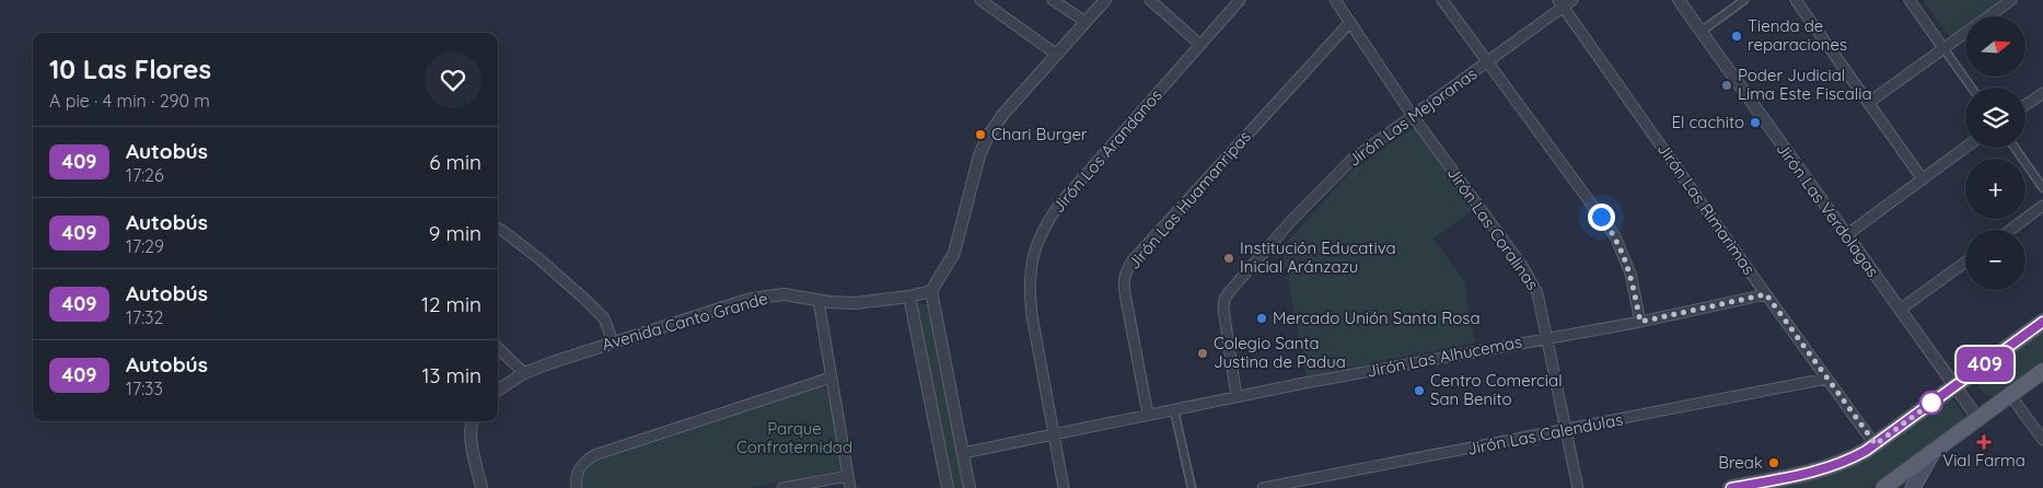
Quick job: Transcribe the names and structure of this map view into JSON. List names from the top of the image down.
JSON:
{
  "streets": {
    "street": [
      "Jirón Las Mejoranas",
      "Jirón Los Arandanos",
      "Jirón Las Huamanripas",
      "Jirón Las Rimarimas",
      "Jirón Las Verdolagas",
      "Jirón Las Coralinas",
      "Avenida Canto Grande",
      "Jirón Las Alhucemas",
      "Jirón Las Calendulas"
    ]
  },
  "crossings": [
    ["Jirón Las Mejoranas", "Jirón Las Rimarimas"],
    ["Jirón Las Mejoranas", "Jirón Las Coralinas"],
    ["Jirón Las Mejoranas", "Jirón Las Alhucemas"],
    ["Jirón Los Arandanos", "Jirón Las Alhucemas"],
    ["Jirón Las Huamanripas", "Jirón Las Coralinas"],
    ["Jirón Las Huamanripas", "Jirón Las Alhucemas"],
    ["Jirón Las Rimarimas", "Jirón Las Alhucemas"],
    ["Jirón Las Rimarimas", "Jirón Las Calendulas"],
    ["Jirón Las Coralinas", "Jirón Las Alhucemas"],
    ["Jirón Las Coralinas", "Jirón Las Calendulas"]
  ],
  "parks": ["Parque Confraternidad"],
  "places": {
    "other": [
      "Tienda de reparaciones",
      "Poder Judicial Lima Este Fiscalia",
      "El cachito",
      "Chari Burger",
      "Institución Educativa Inicial Aránzazu",
      "Mercado Unión Santa Rosa",
      "Colegio Santa Justina de Padua",
      "Centro Comercial San Benito",
      "Break"
    ],
    "health": ["Vial Farma"]
  },
  "lines": ["bus line 409"],
  "north": "right",
  "page": {
    "on_map": "409",
    "map_buttons": ["+", "−"],
    "heading": ["10 Las Flores", "A pie · 4 min · 290 m"],
    "list": [
      {
        "mark": "409",
        "name": "Autobús",
        "note": "17:26",
        "value": "6 min"
      },
      {
        "mark": "409",
        "name": "Autobús",
        "note": "17:29",
        "value": "9 min"
      },
      {
        "mark": "409",
        "name": "Autobús",
        "note": "17:32",
        "value": "12 min"
      },
      {
        "mark": "409",
        "name": "Autobús",
        "note": "17:33",
        "value": "13 min"
      }
    ]
  }
}
